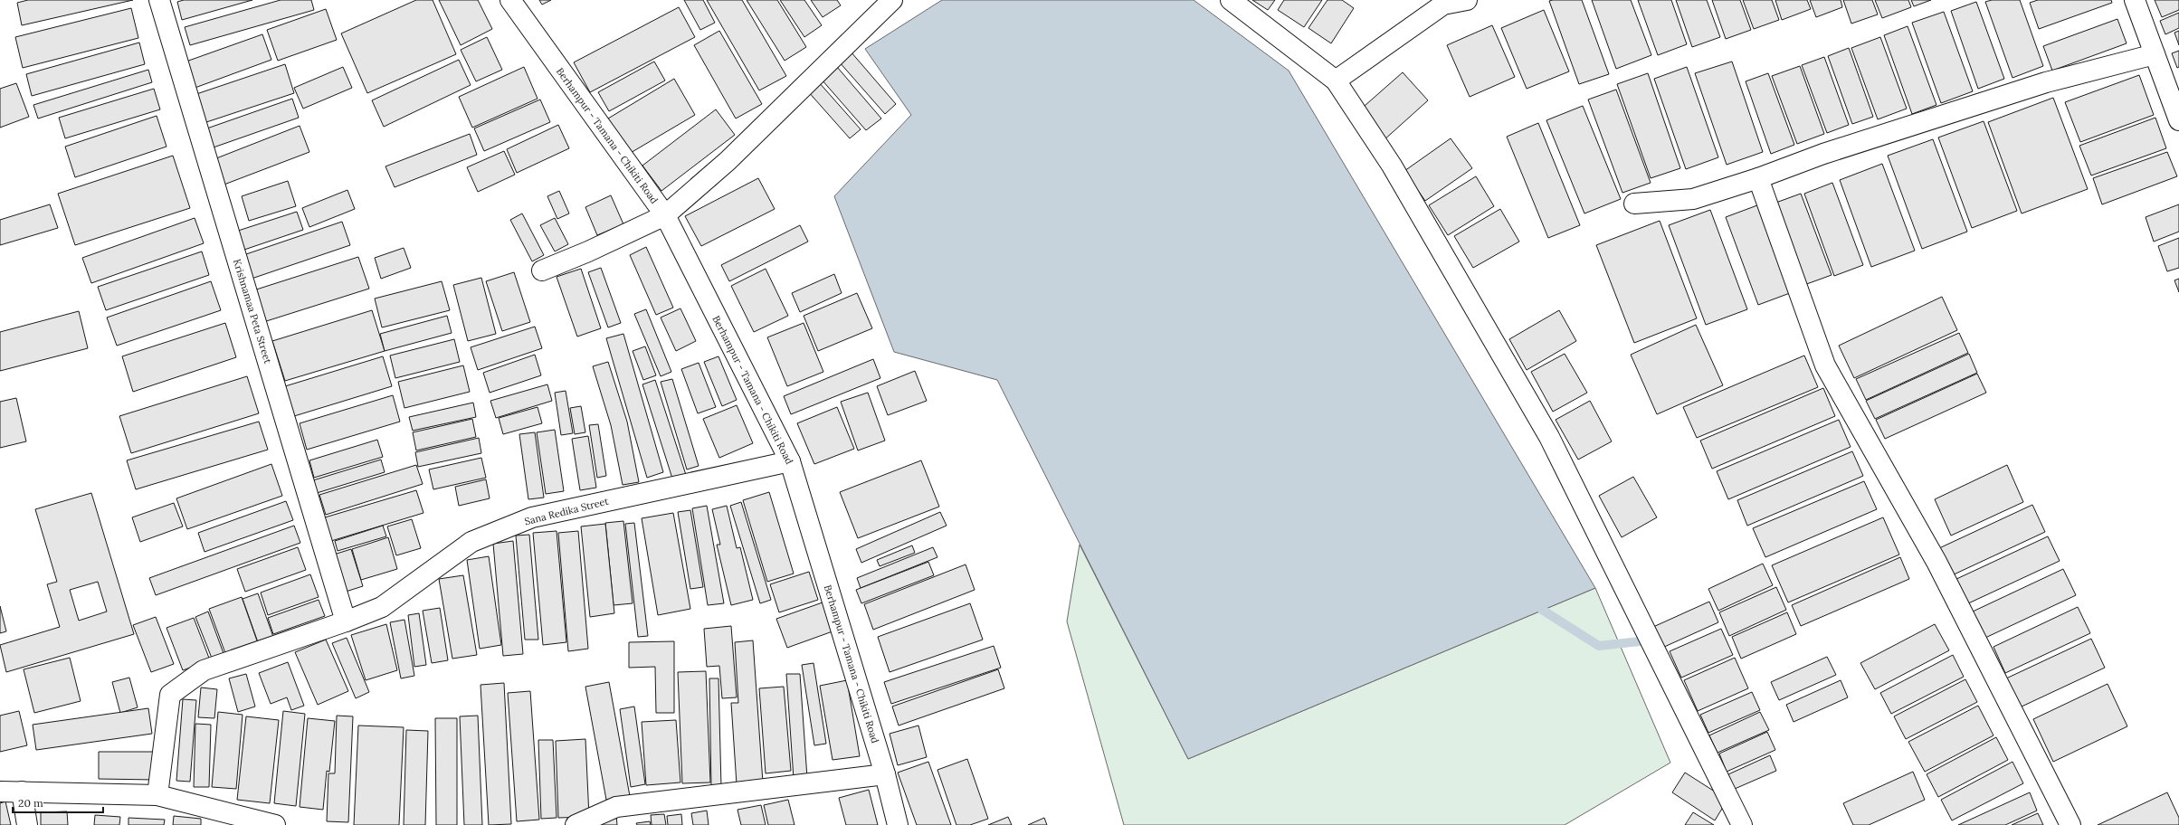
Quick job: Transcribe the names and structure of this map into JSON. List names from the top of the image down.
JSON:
{
  "streets": {
    "street": ["Berhampur - Tamana - Chikiti Road", "Krishnamaa Peta Street", "Sana Redika Street"]
  },
  "crossings": [
    ["Berhampur - Tamana - Chikiti Road", "Sana Redika Street"],
    ["Krishnamaa Peta Street", "Sana Redika Street"]
  ],
  "scale_bar": "20 m"
}
